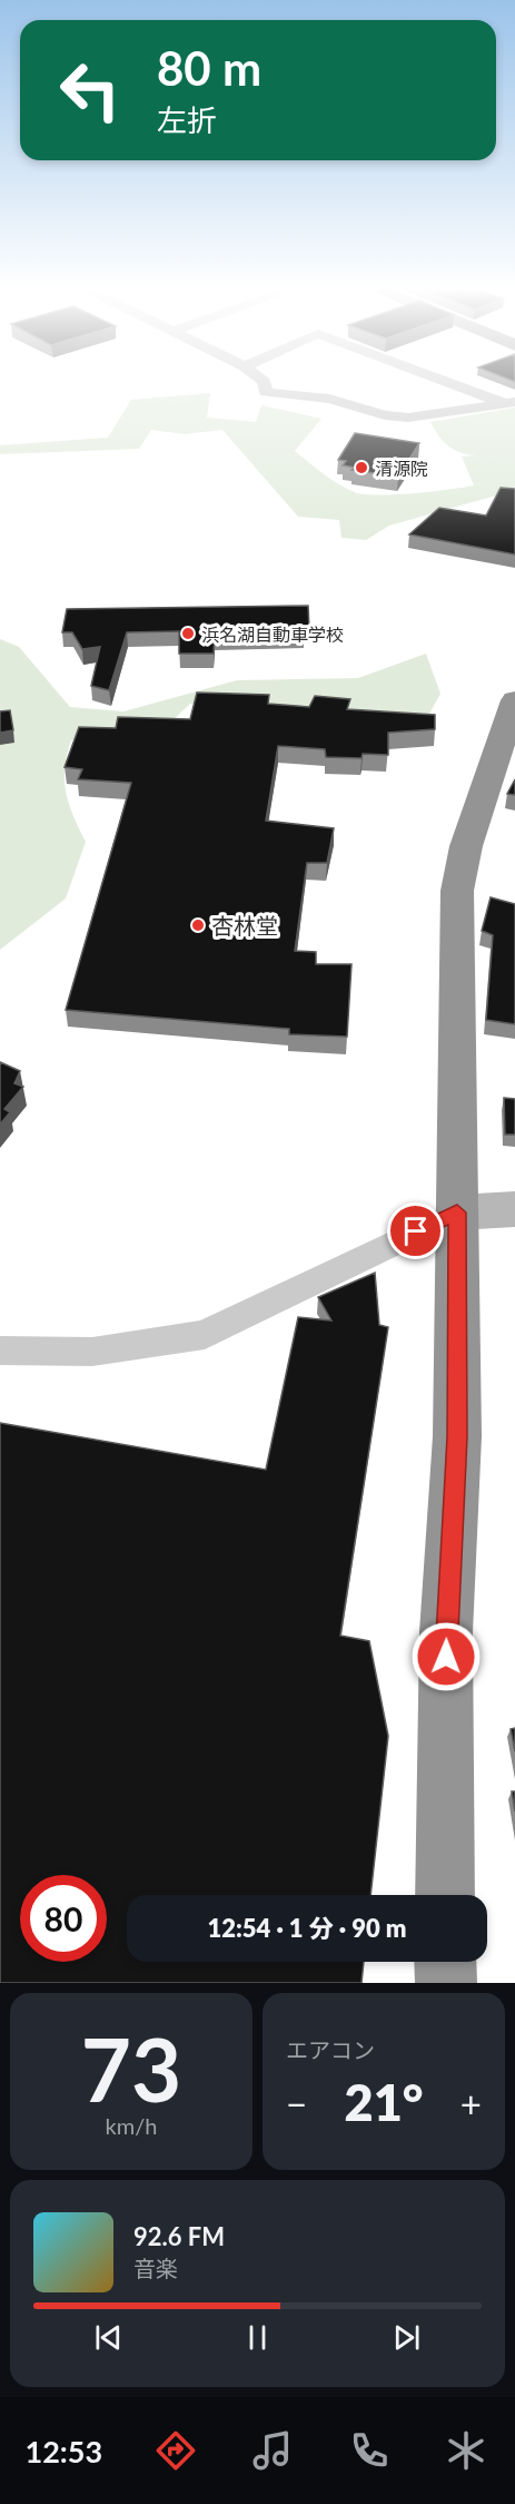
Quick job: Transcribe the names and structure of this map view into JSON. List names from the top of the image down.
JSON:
{
  "places": ["清源院", "浜名湖自動車学校", "杏林堂"],
  "page": {
    "turn": ["80 m", "左折"],
    "limit": "80",
    "trip": "12:54 · 1 分 · 90 m",
    "tile": [
      ["73", "km/h"],
      "エアコン"
    ],
    "heat": ["−", "21°", "+"],
    "song": ["92.6 FM", "音楽"],
    "tabs": "12:53"
  }
}
